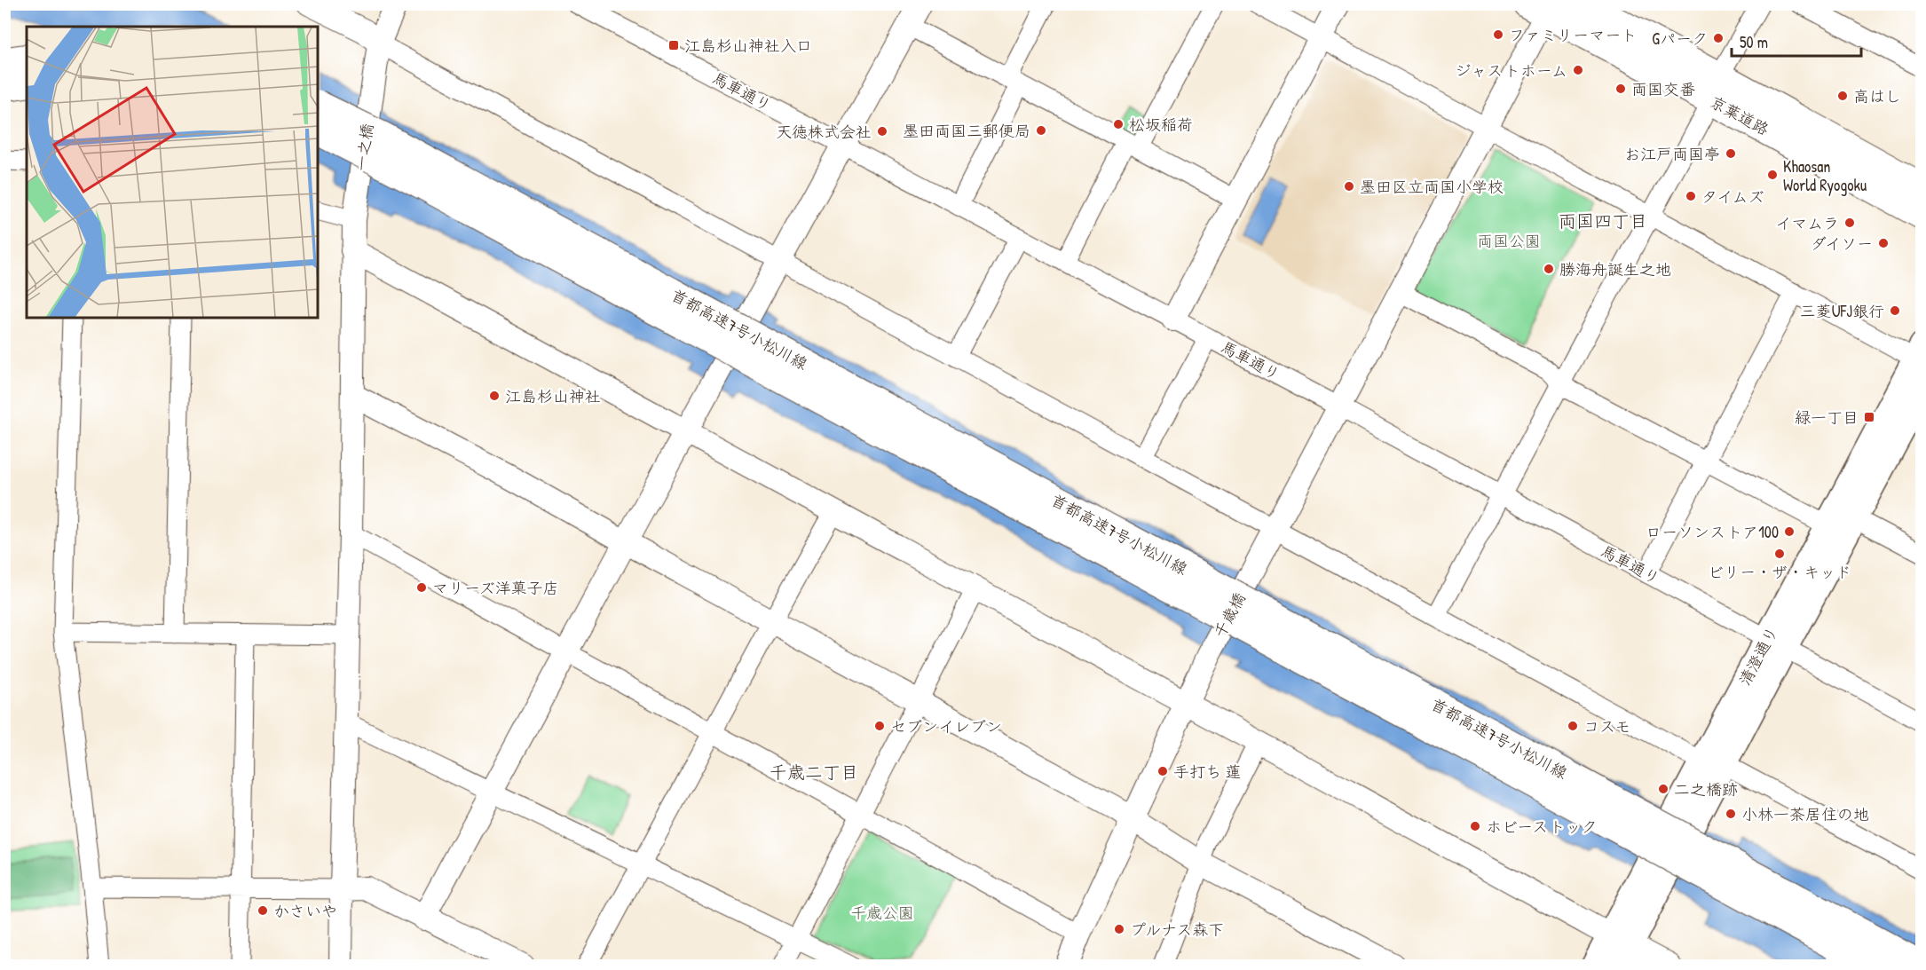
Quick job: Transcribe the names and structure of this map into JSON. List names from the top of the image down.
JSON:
{
  "streets": {
    "highway": ["京葉道路", "首都高速7号小松川線"],
    "main road": ["清澄通り"],
    "street": ["馬車通り", "一之橋", "千歳橋"]
  },
  "crossings": [
    ["馬車通り", "千歳橋"],
    ["馬車通り", "清澄通り"],
    ["京葉道路", "千歳橋"]
  ],
  "districts": ["両国四丁目", "千歳二丁目"],
  "parks": ["両国公園", "千歳公園"],
  "places": {
    "other": [
      "ファミリーマート",
      "Gパーク",
      "ジャストホーム",
      "両国交番",
      "高はし",
      "松坂稲荷",
      "墨田両国三郵便局",
      "天徳株式会社",
      "お江戸両国亭",
      "Khaosan World Ryogoku",
      "墨田区立両国小学校",
      "タイムズ",
      "イマムラ",
      "ダイソー",
      "勝海舟誕生之地",
      "三菱UFJ銀行",
      "江島杉山神社",
      "ローソンストア100",
      "ビリー・ザ・キッド",
      "マリーズ洋菓子店",
      "セブンイレブン",
      "コスモ",
      "手打ち 蓮",
      "二之橋跡",
      "小林一茶居住の地",
      "ホビーストック",
      "かさいや",
      "プルナス森下"
    ],
    "transit": ["江島杉山神社入口", "緑一丁目"]
  },
  "scale_bar": "50 m"
}
